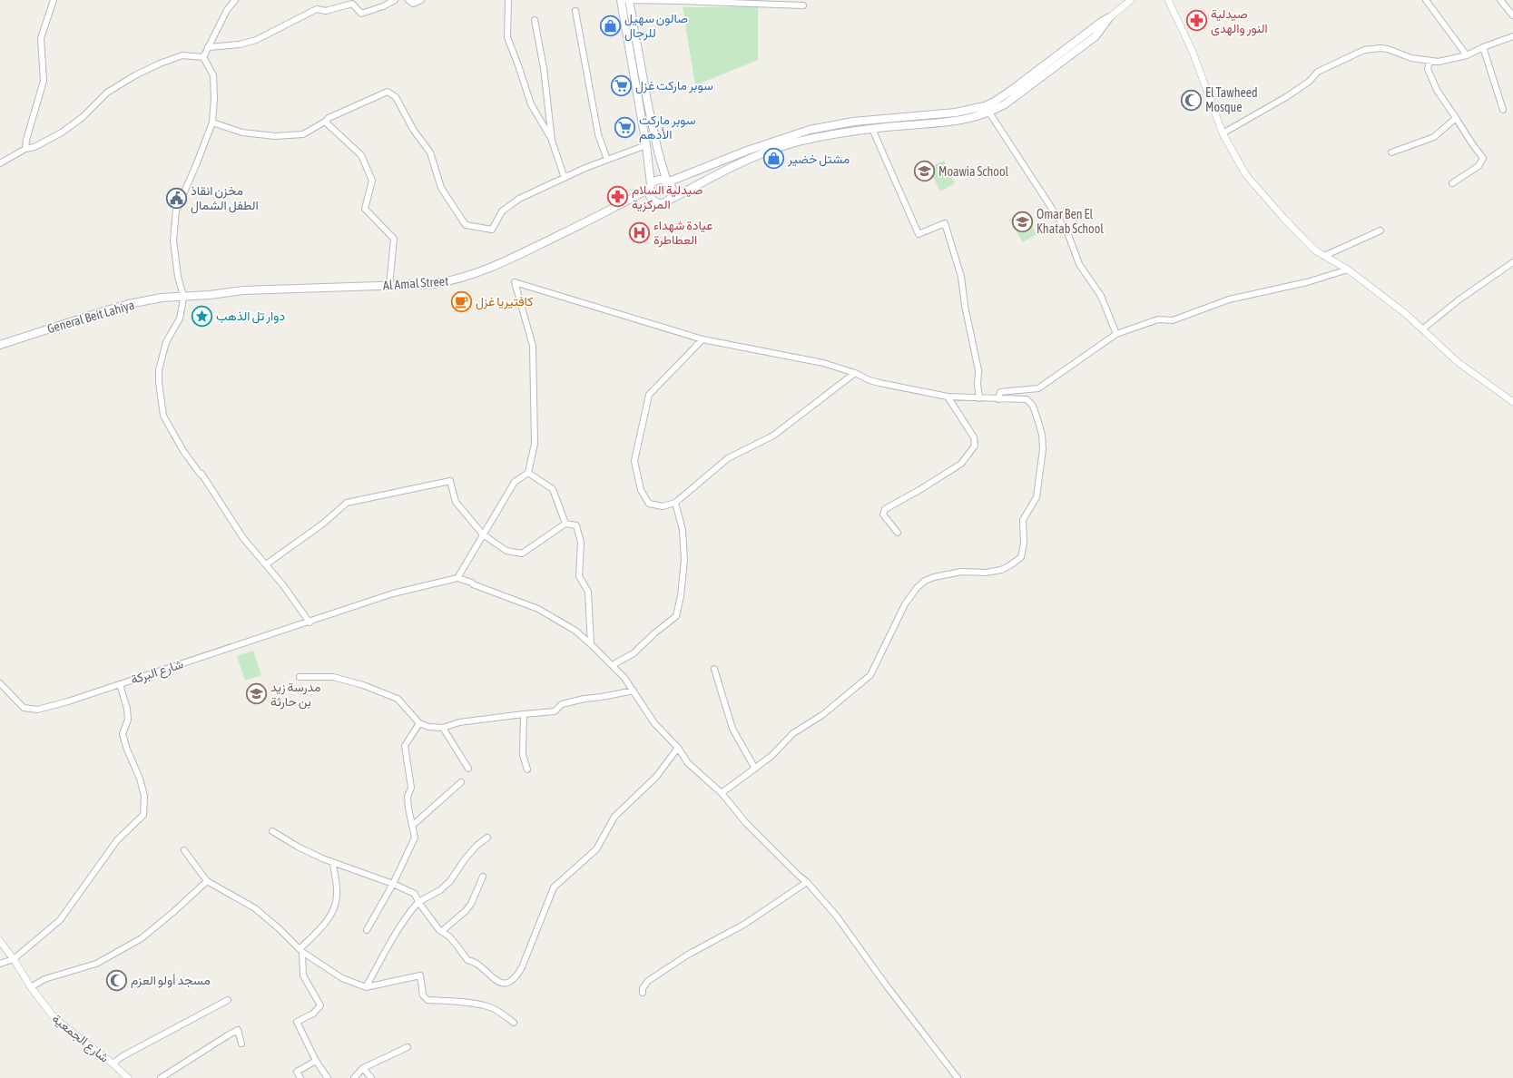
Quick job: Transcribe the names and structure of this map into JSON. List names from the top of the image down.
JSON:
{
  "streets": {
    "main road": ["Al Amal Street", "General Beit Lahiya"],
    "street": ["شارع البركة", "شارع الجمعية"]
  },
  "crossings": [
    ["Al Amal Street", "General Beit Lahiya"]
  ],
  "places": {
    "pharmacy": ["صيدلية النور والهدى", "صيدلية السلام المركزية"],
    "shop": ["صالون سهيل للرجال", "مشتل خضير"],
    "supermarket": ["سوبر ماركت غزل", "سوبر ماركت الأدهم"],
    "mosque": ["El Tawheed Mosque", "مسجد أولو العزم"],
    "school or university": ["Moawia School", "Omar Ben El Khatab School", "مدرسة زيد بن حارثة"],
    "public building": ["مخزن انقاذ الطفل الشمال"],
    "hospital": ["عيادة شهداء العطاطرة"],
    "cafe": ["كافتيريا غزل"],
    "place": ["دوار تل الذهب"]
  }
}
